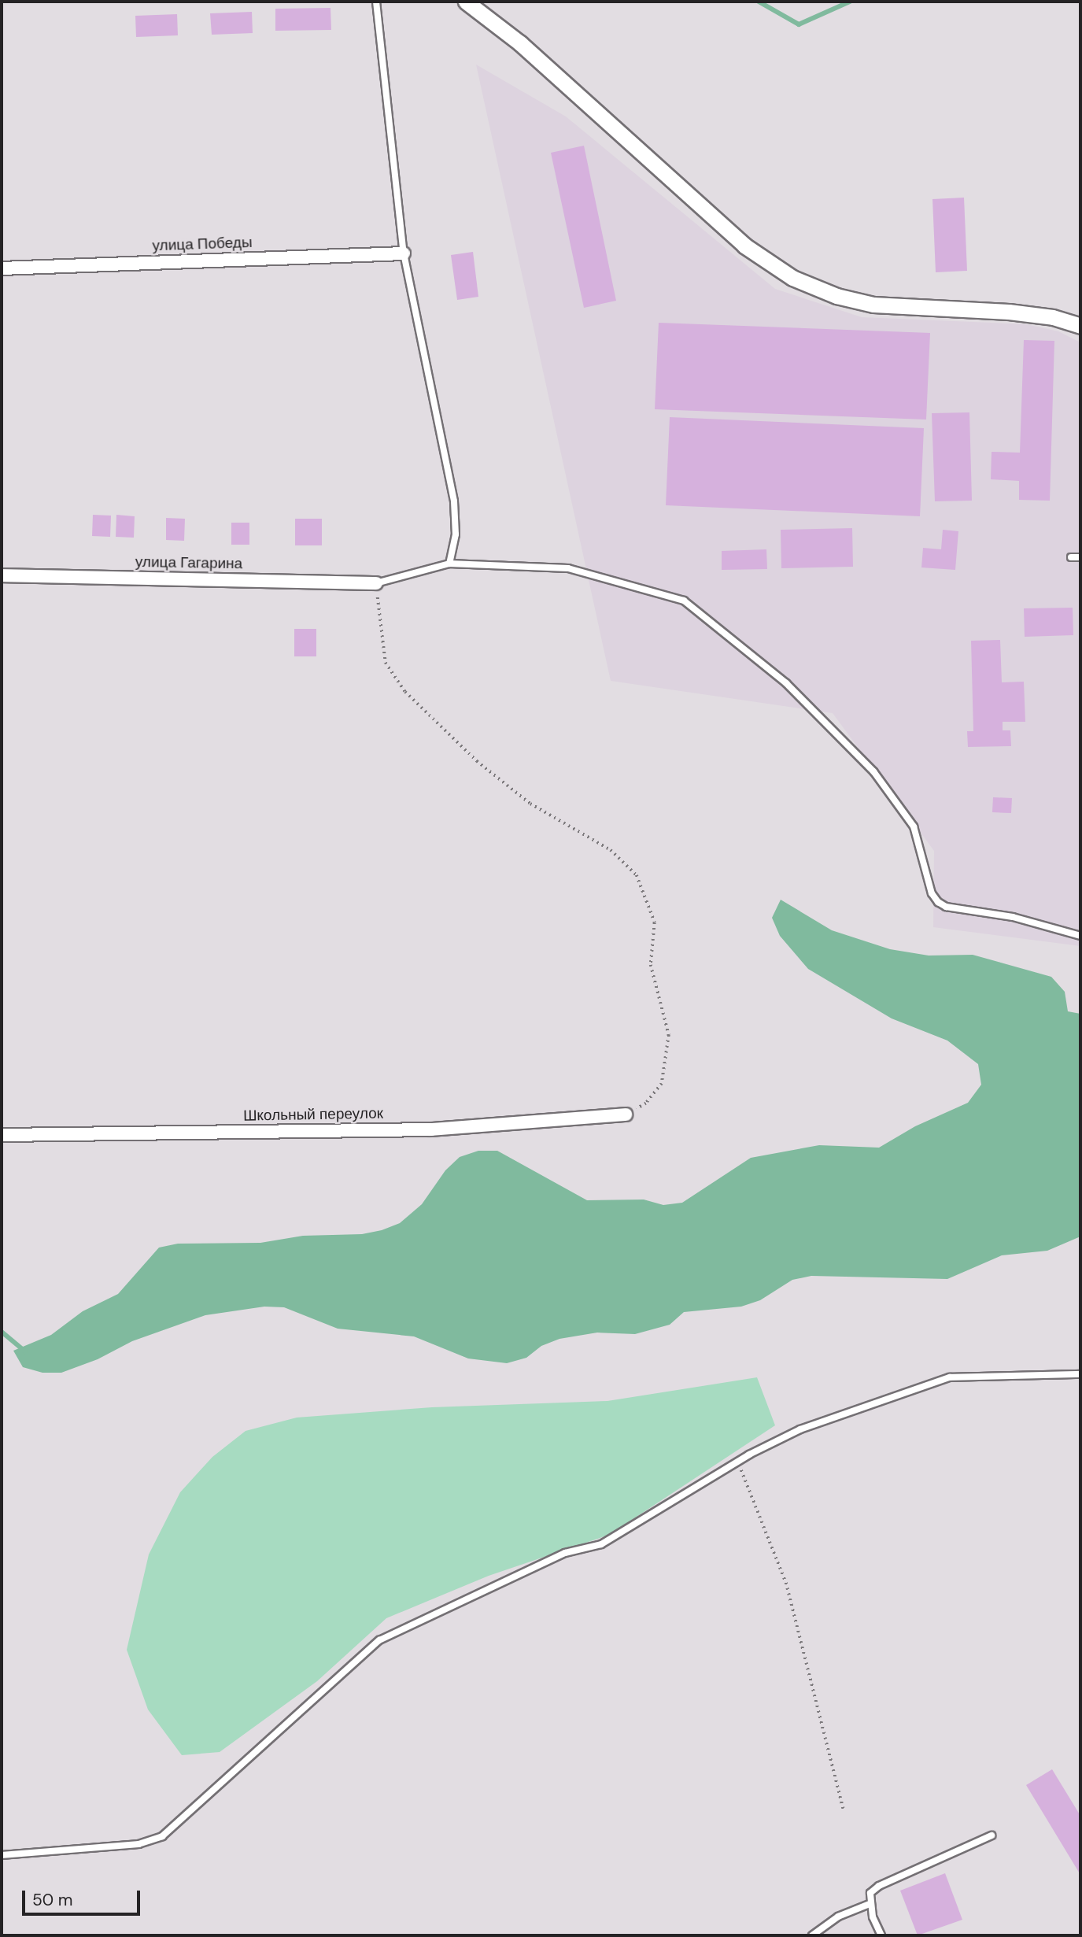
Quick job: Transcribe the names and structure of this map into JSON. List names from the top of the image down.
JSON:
{
  "streets": {
    "street": ["улица Победы", "улица Гагарина", "Школьный переулок"]
  },
  "scale_bar": "50 m"
}
